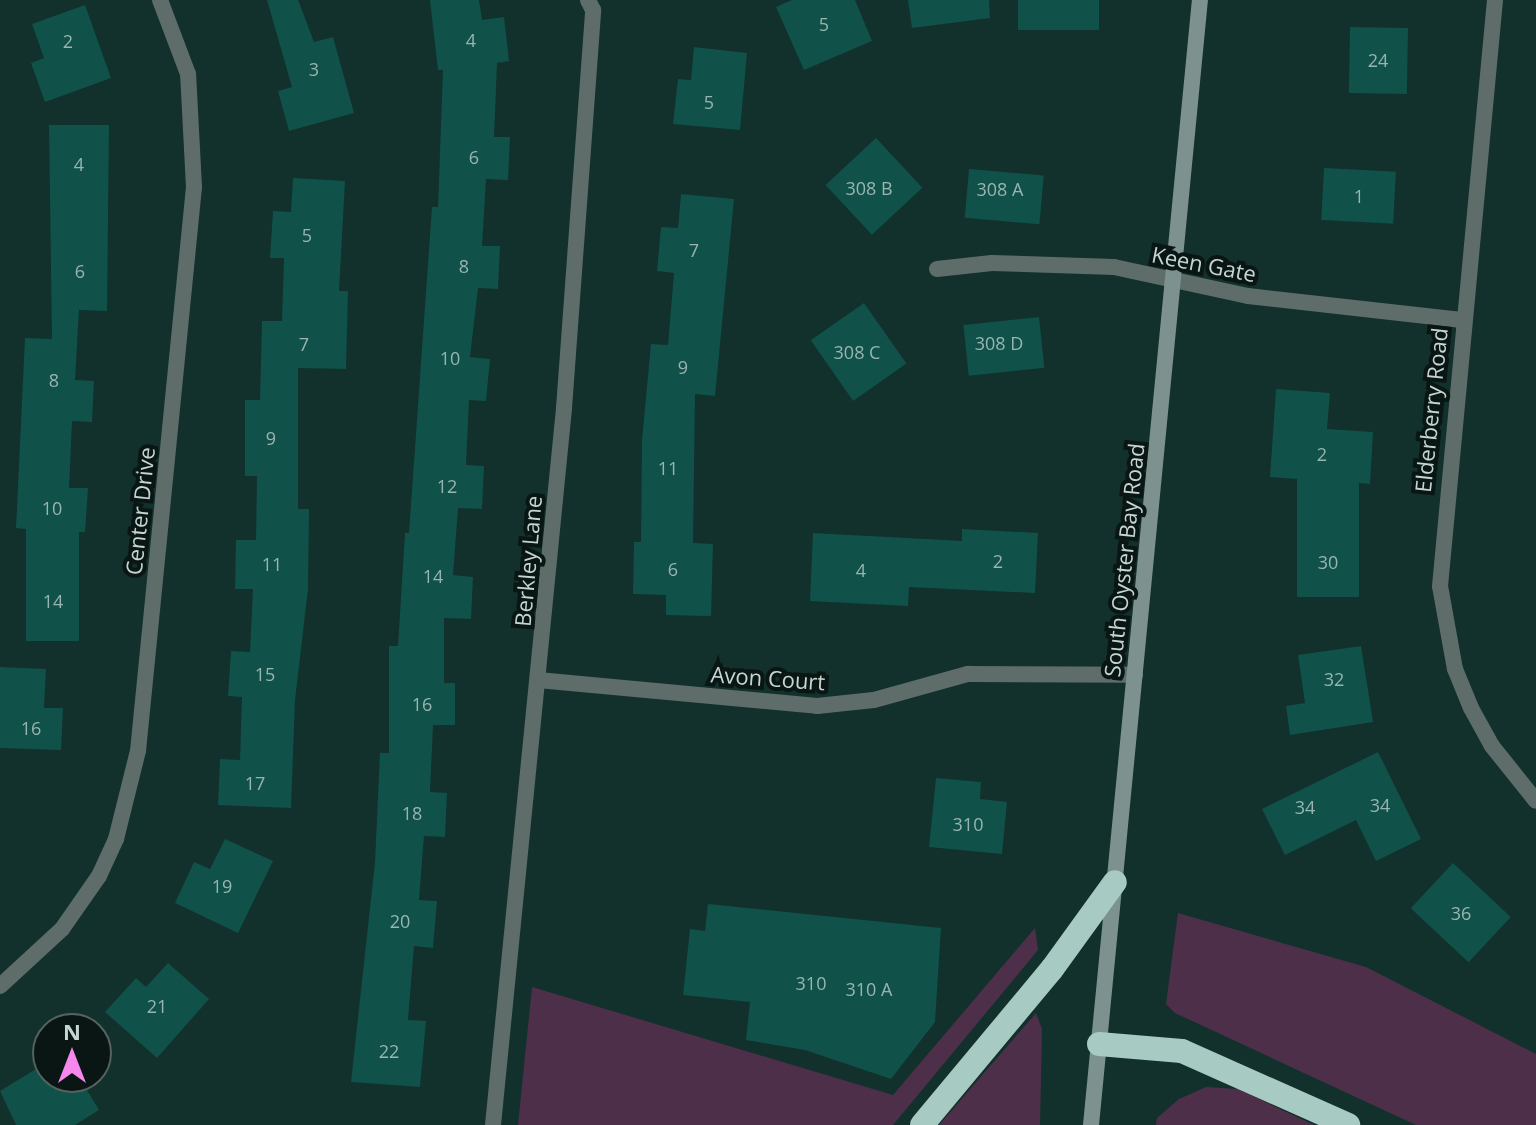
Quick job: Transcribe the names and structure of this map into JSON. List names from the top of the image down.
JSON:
{
  "streets": {
    "main road": ["South Oyster Bay Road"],
    "street": [
      "Keen Gate",
      "Elderberry Road",
      "Center Drive",
      "Berkley Lane",
      "Avon Court"
    ]
  },
  "crossings": [
    ["Keen Gate", "Elderberry Road"],
    ["Keen Gate", "South Oyster Bay Road"],
    ["South Oyster Bay Road", "Avon Court"],
    ["Berkley Lane", "Avon Court"]
  ],
  "house_numbers": [
    "5",
    "4",
    "2",
    "24",
    "3",
    "5",
    "6",
    "4",
    "308 B",
    "308 A",
    "1",
    "5",
    "7",
    "8",
    "6",
    "308 D",
    "7",
    "308 C",
    "10",
    "9",
    "8",
    "9",
    "2",
    "11",
    "12",
    "10",
    "2",
    "30",
    "11",
    "6",
    "4",
    "14",
    "14",
    "15",
    "32",
    "16",
    "16",
    "17",
    "34",
    "34",
    "18",
    "310",
    "19",
    "36",
    "20",
    "310",
    "310 A",
    "21",
    "22"
  ],
  "north": "top"
}
